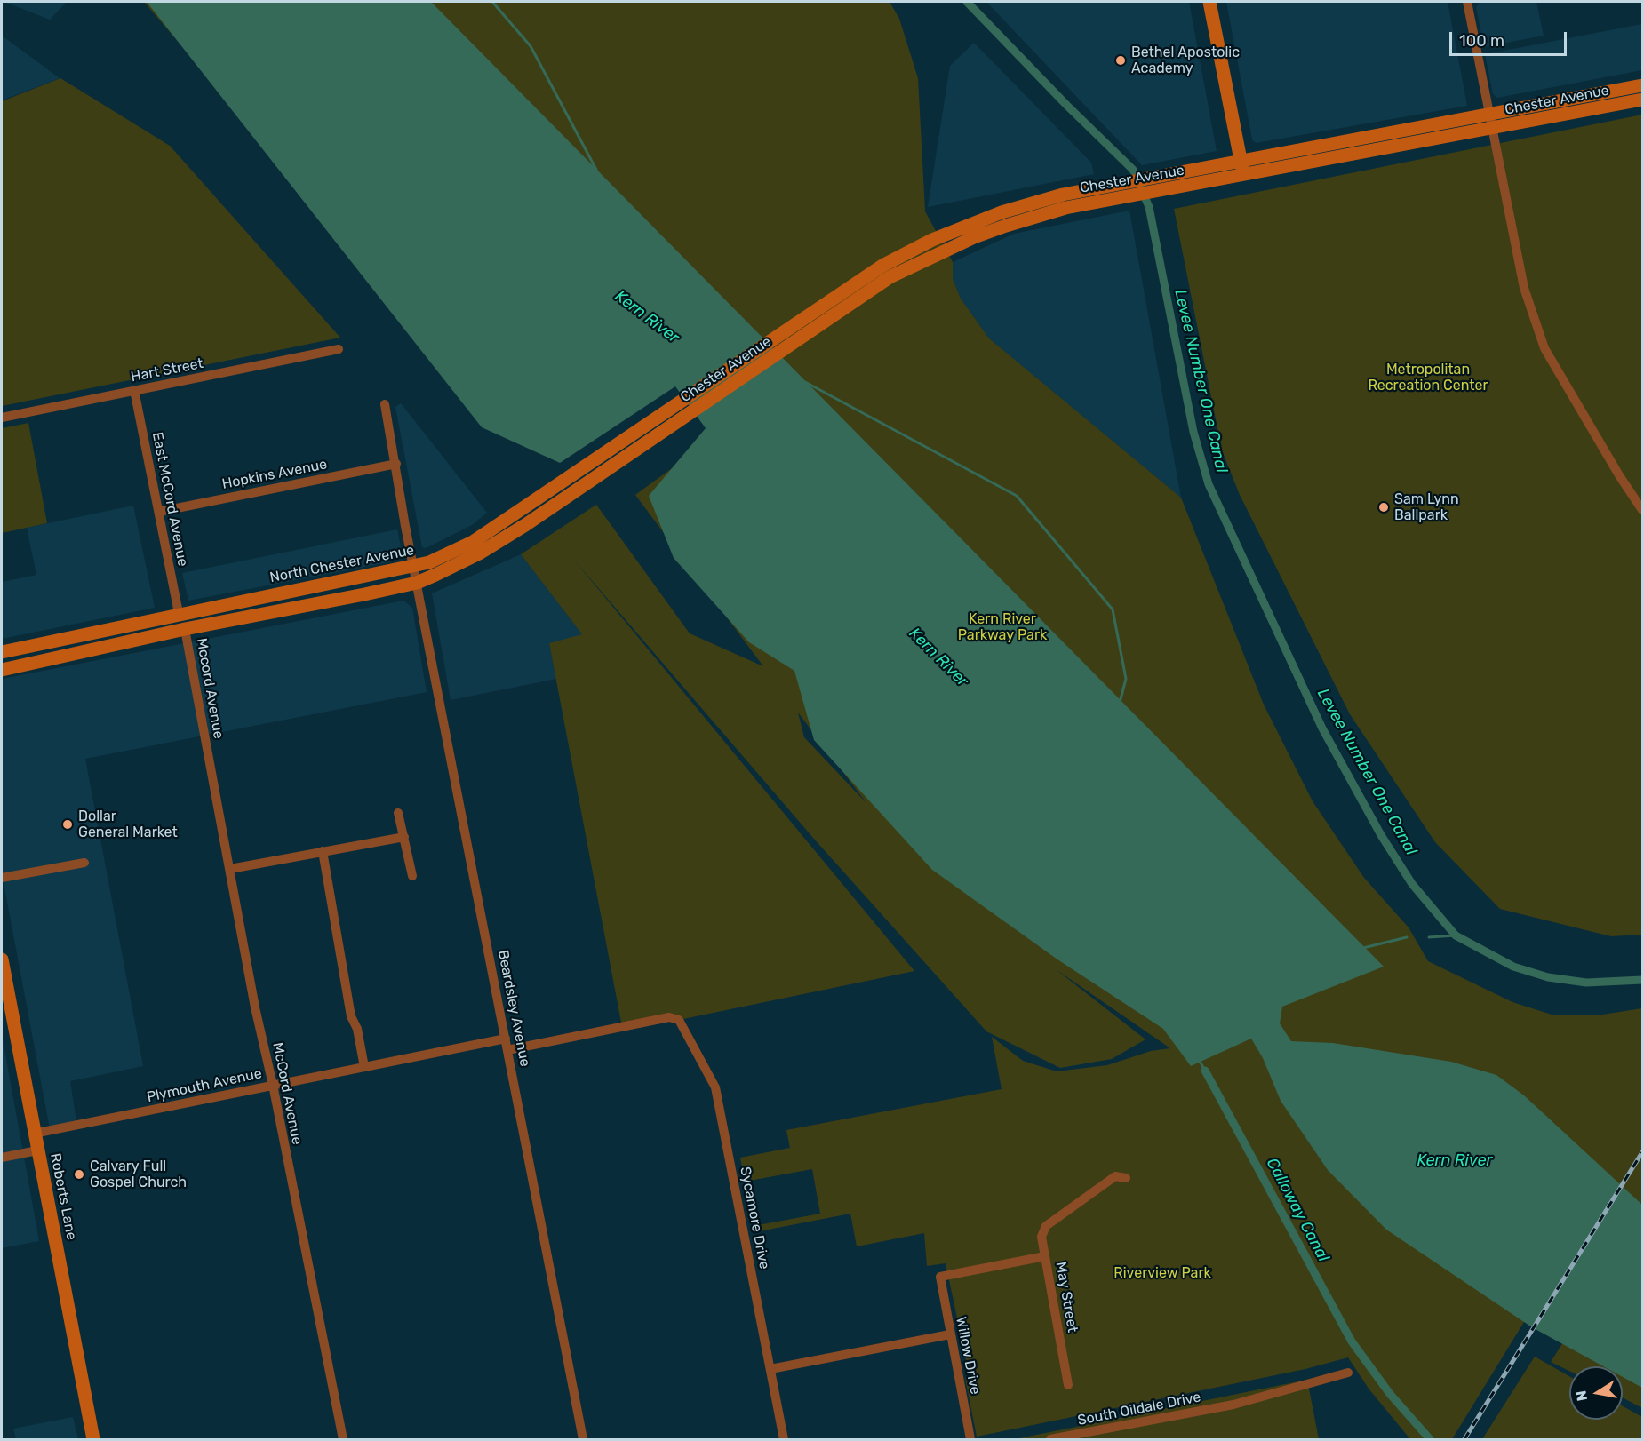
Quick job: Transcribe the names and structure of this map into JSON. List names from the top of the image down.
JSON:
{
  "streets": {
    "main road": ["Chester Avenue", "North Chester Avenue", "Roberts Lane"],
    "street": [
      "Hart Street",
      "Hopkins Avenue",
      "East McCord Avenue",
      "Mccord Avenue",
      "Beardsley Avenue",
      "Plymouth Avenue",
      "McCord Avenue",
      "Sycamore Drive",
      "May Street",
      "Willow Drive",
      "South Oildale Drive"
    ]
  },
  "crossings": [
    ["Chester Avenue", "North Chester Avenue"],
    ["Chester Avenue", "Beardsley Avenue"],
    ["Hart Street", "East McCord Avenue"],
    ["Hopkins Avenue", "East McCord Avenue"],
    ["Hopkins Avenue", "Beardsley Avenue"],
    ["East McCord Avenue", "North Chester Avenue"],
    ["North Chester Avenue", "Beardsley Avenue"],
    ["Mccord Avenue", "McCord Avenue"],
    ["Beardsley Avenue", "Plymouth Avenue"],
    ["Beardsley Avenue", "Sycamore Drive"],
    ["Plymouth Avenue", "McCord Avenue"],
    ["Plymouth Avenue", "Roberts Lane"],
    ["May Street", "Willow Drive"]
  ],
  "water": ["Kern River", "Levee Number One Canal", "Calloway Canal"],
  "parks": ["Metropolitan Recreation Center", "Kern River Parkway Park", "Riverview Park"],
  "places": [
    "Bethel Apostolic Academy",
    "Sam Lynn Ballpark",
    "Dollar General Market",
    "Calvary Full Gospel Church"
  ],
  "scale_bar": "100 m",
  "north": "left"
}
